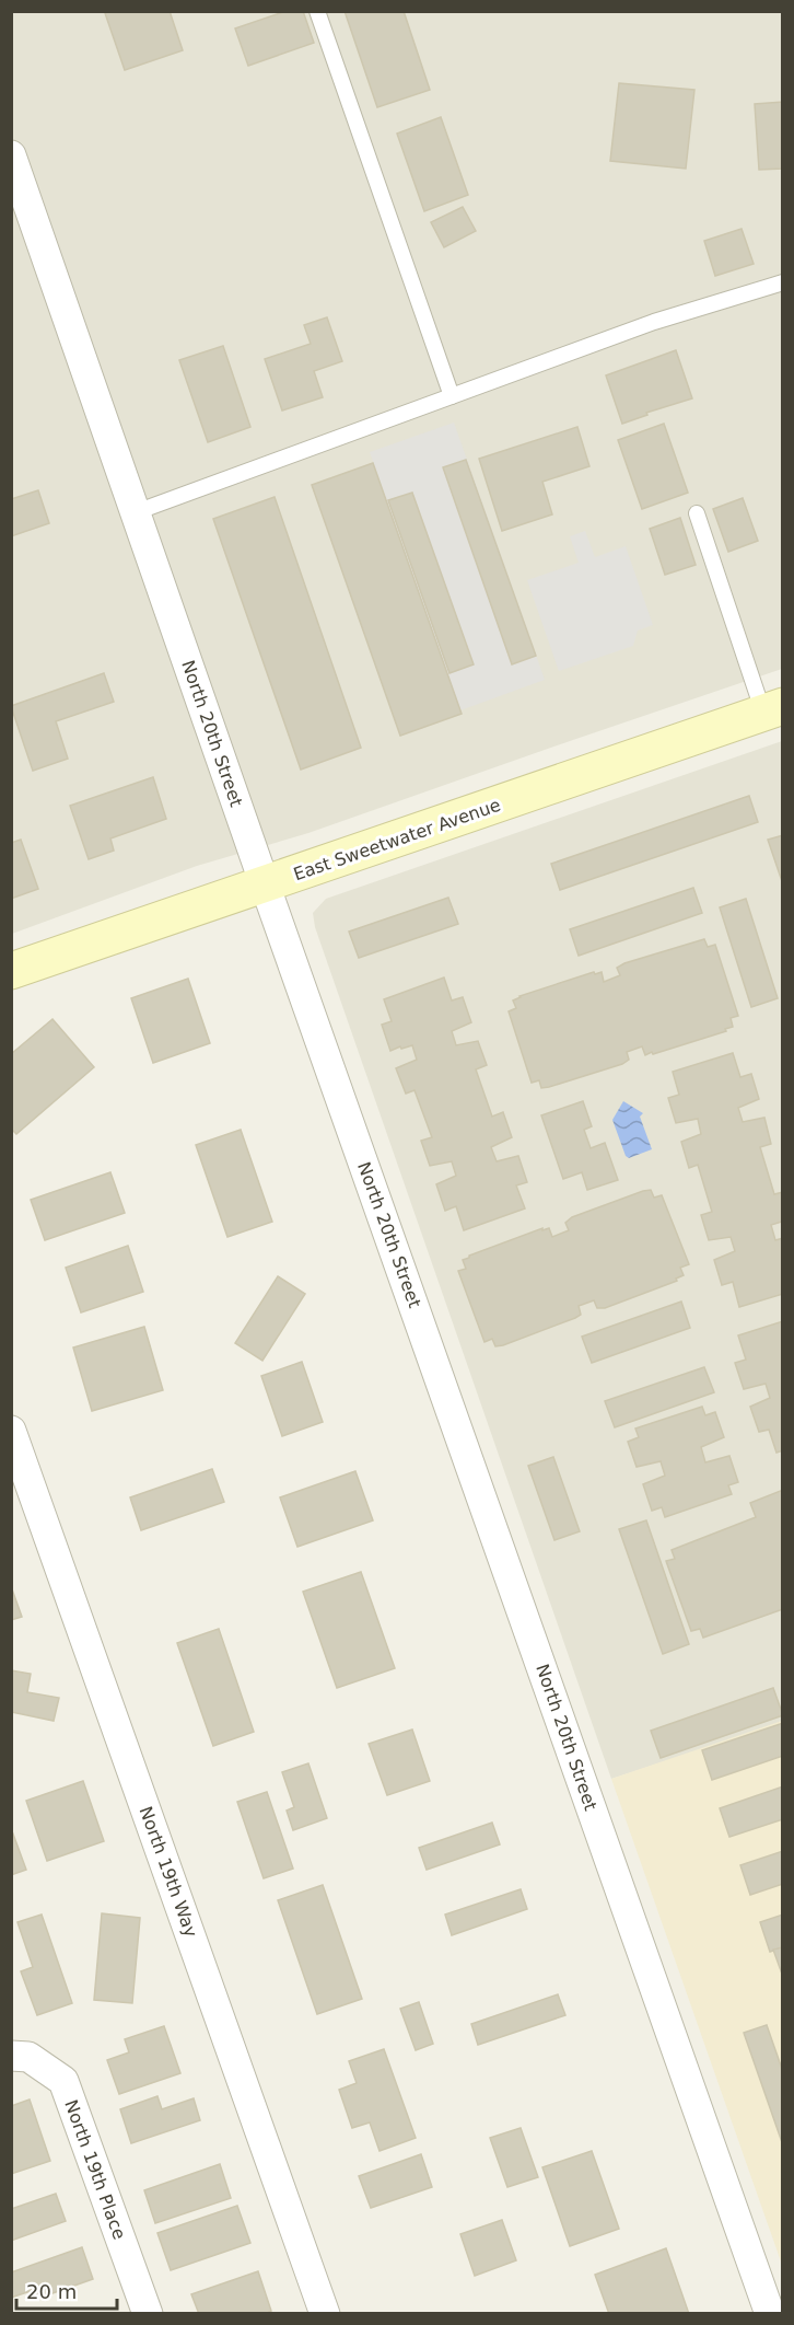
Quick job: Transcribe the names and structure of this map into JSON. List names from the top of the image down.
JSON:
{
  "streets": {
    "street": [
      "North 20th Street",
      "East Sweetwater Avenue",
      "North 19th Way",
      "North 19th Place"
    ]
  },
  "crossings": [
    ["North 20th Street", "East Sweetwater Avenue"]
  ],
  "scale_bar": "20 m"
}
